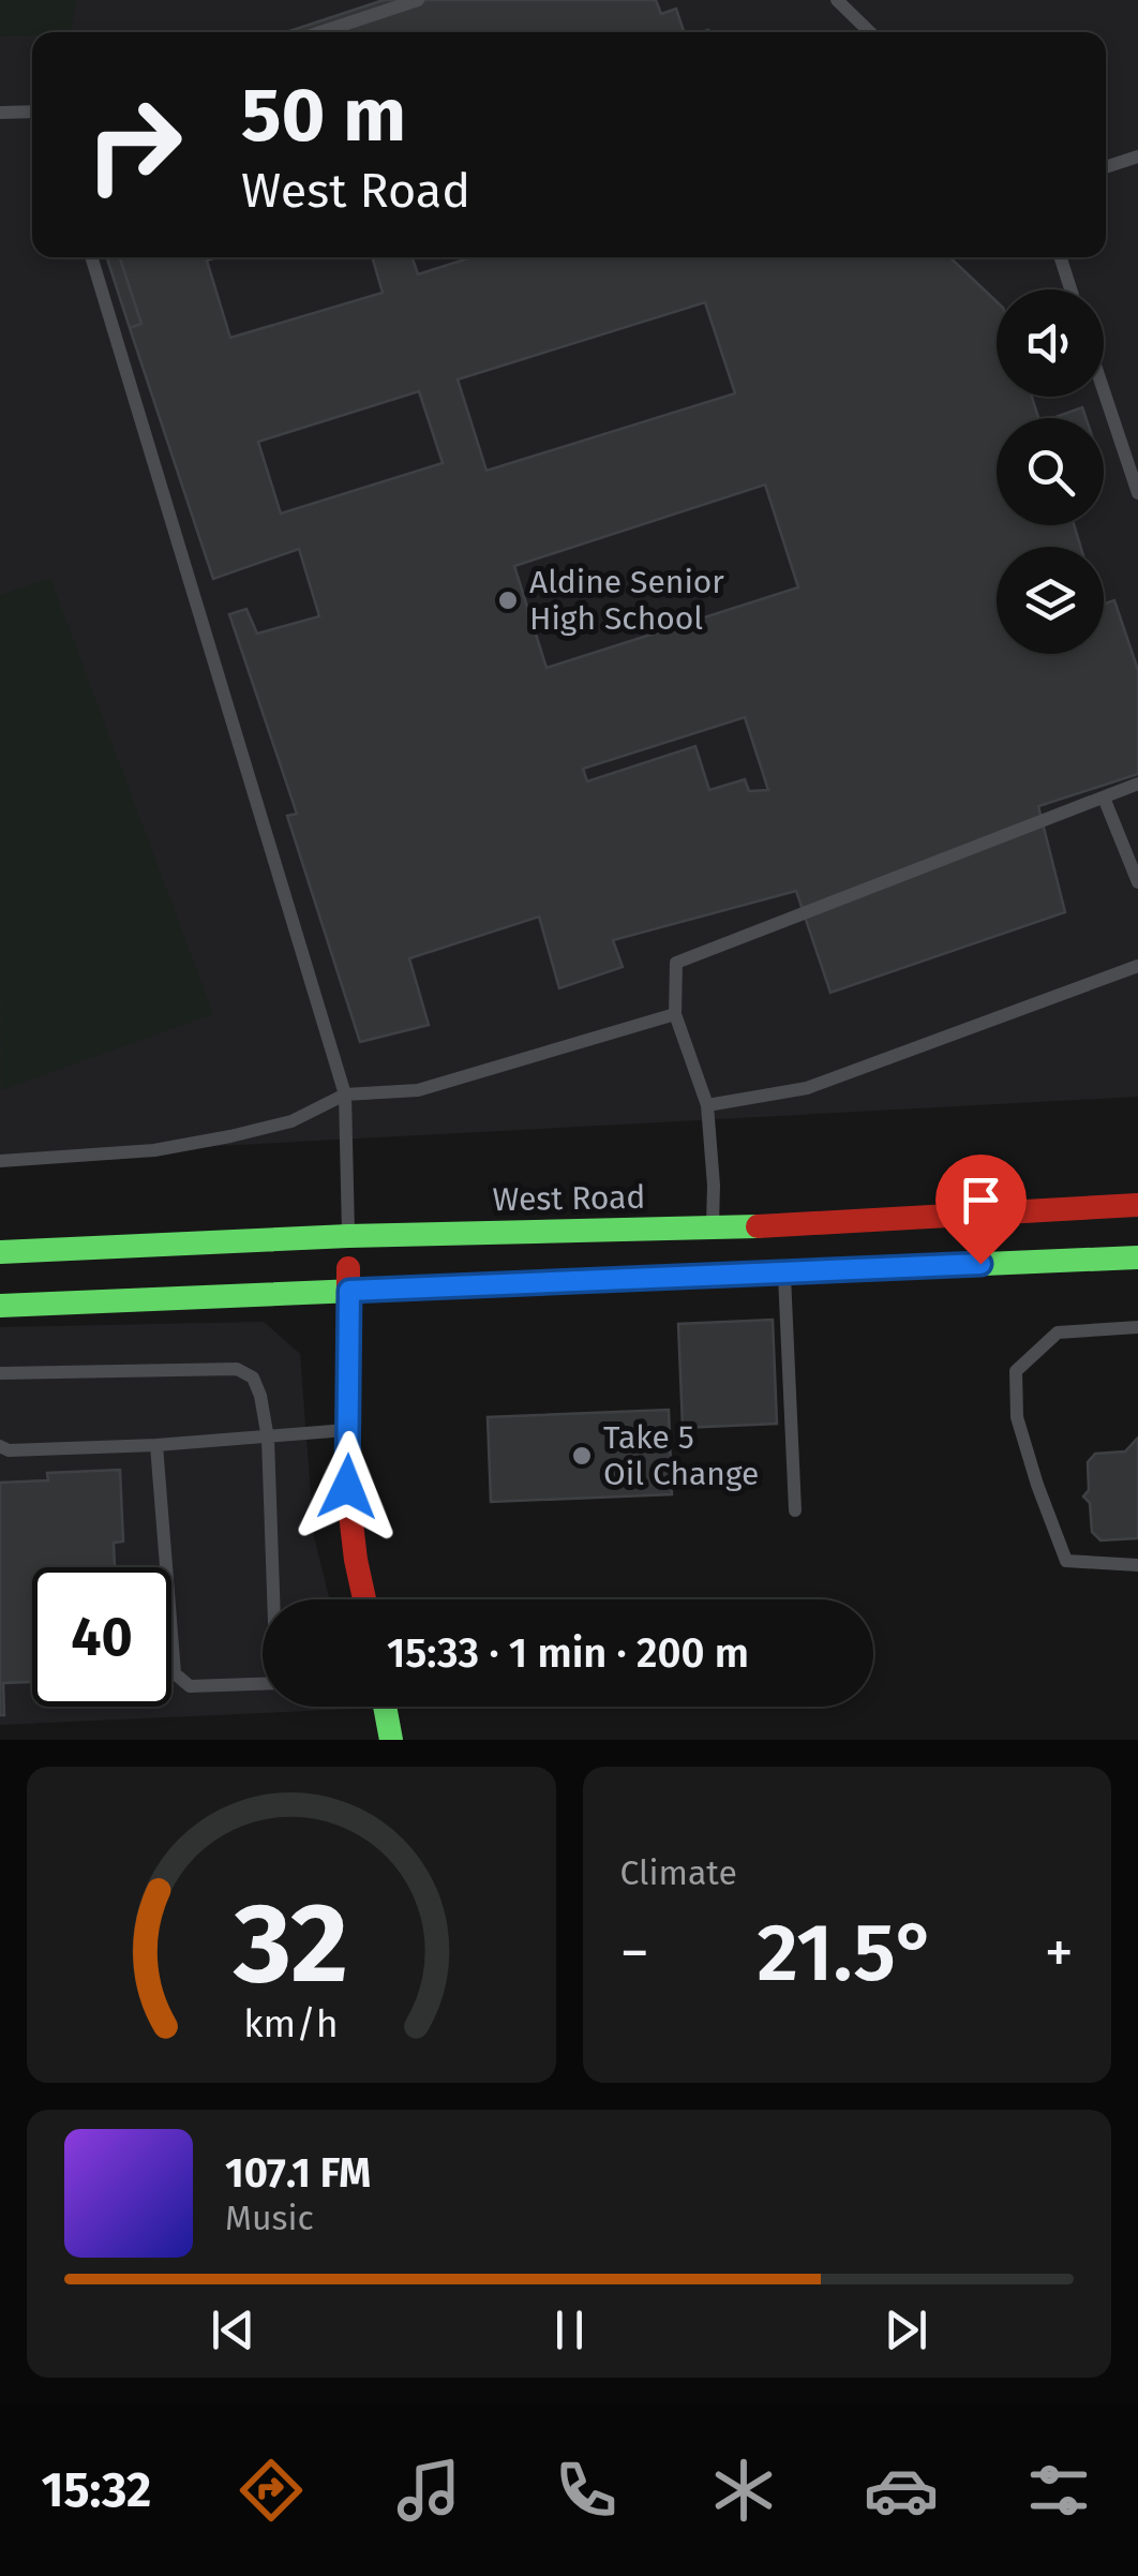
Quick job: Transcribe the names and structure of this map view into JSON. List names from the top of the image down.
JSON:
{
  "streets": {
    "main road": ["West Road"]
  },
  "places": ["Aldine Senior High School", "Take 5 Oil Change"],
  "page": {
    "turn": ["50 m", "West Road"],
    "limit": "40",
    "trip": "15:33 · 1 min · 200 m",
    "tile": "Climate",
    "heat": ["−", "21.5°", "+"],
    "song": ["107.1 FM", "Music"],
    "tabs": "15:32",
    "gauge": ["32", "km/h"]
  }
}
